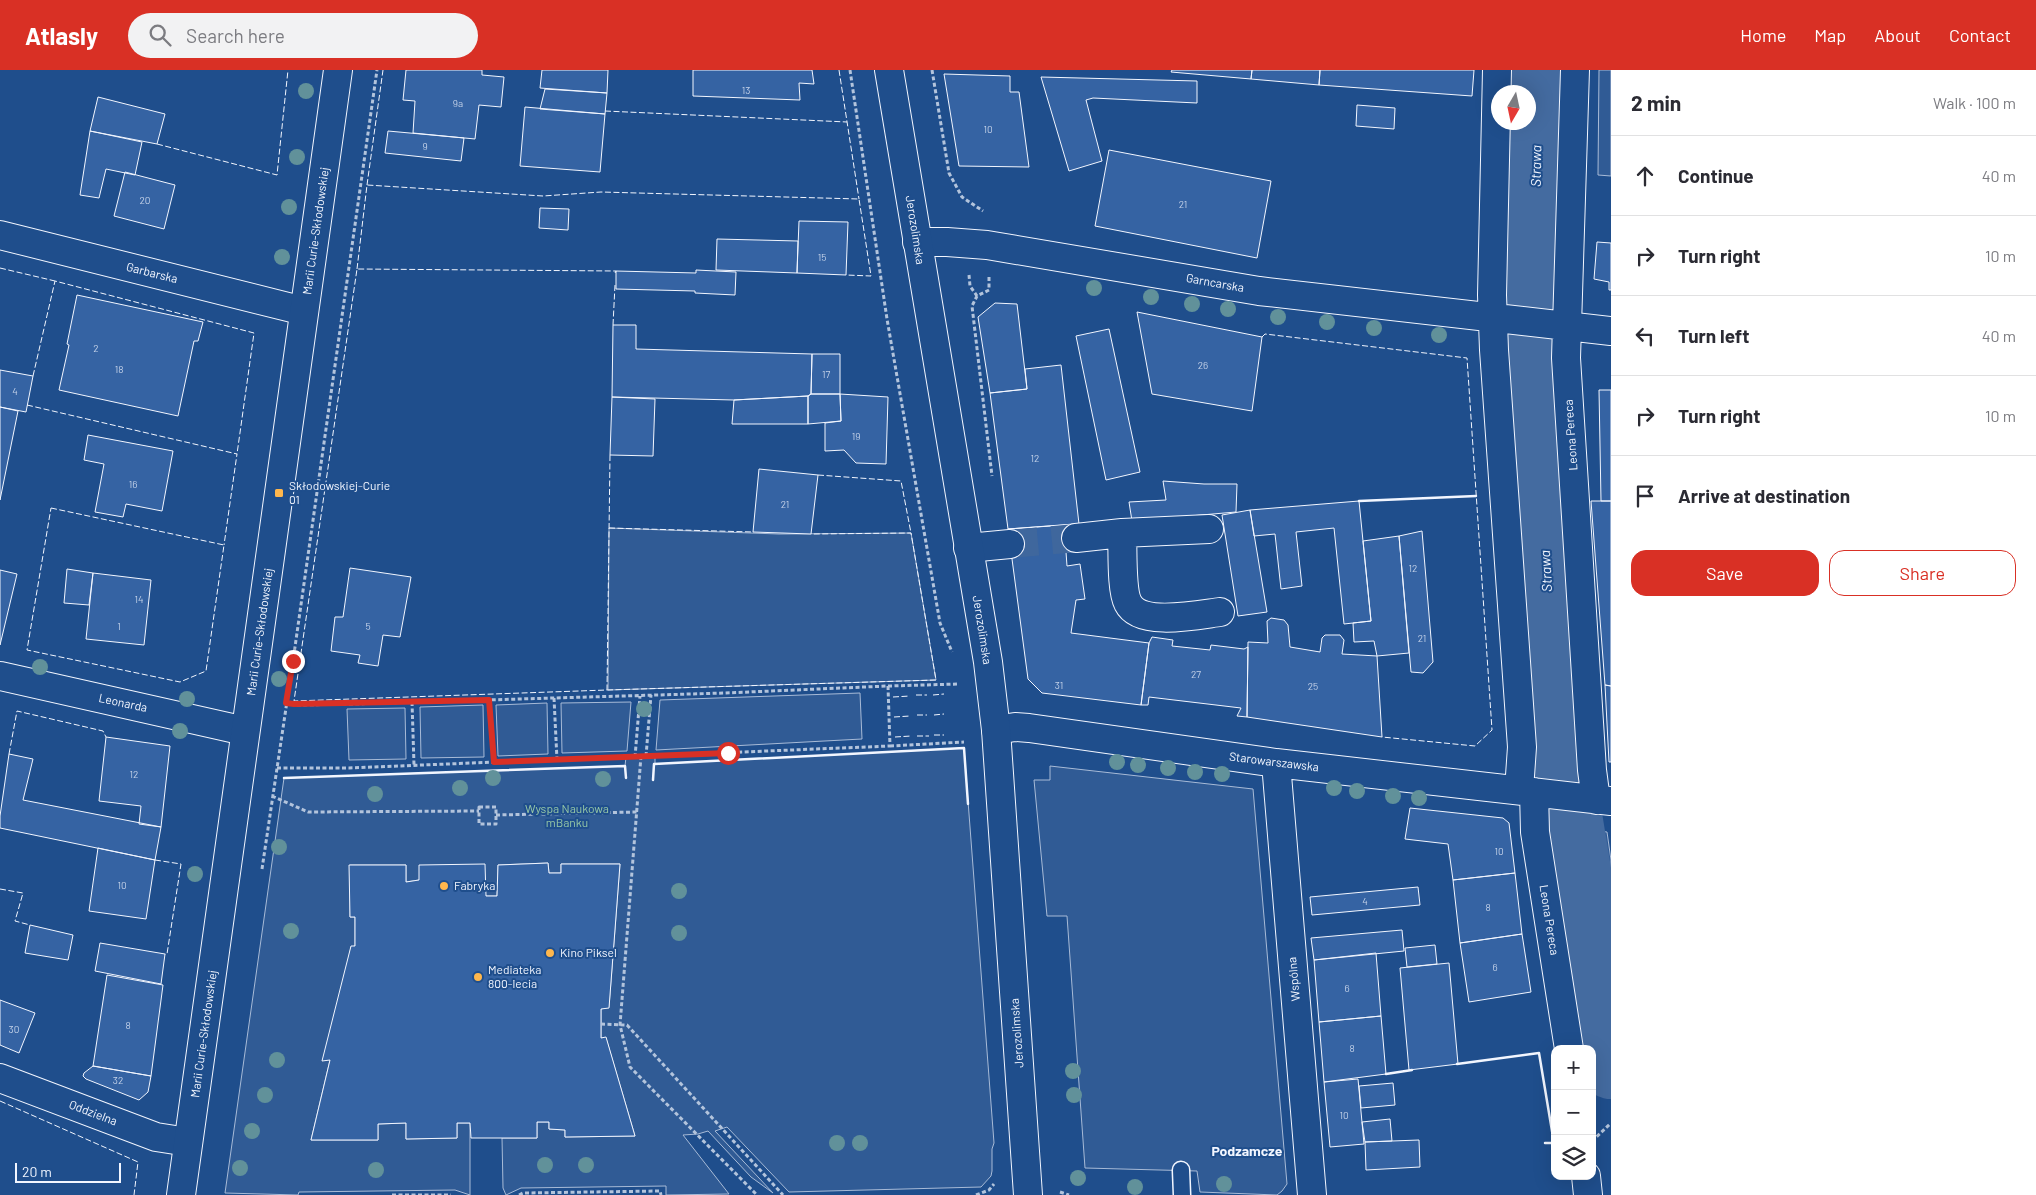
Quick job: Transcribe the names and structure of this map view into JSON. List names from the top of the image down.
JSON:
{
  "streets": {
    "street": [
      "Jerozolimska",
      "Marii Curie-Skłodowskiej",
      "Garbarska",
      "Garncarska",
      "Leona Pereca",
      "Leonarda",
      "Starowarszawska",
      "Wspólna",
      "Oddzielna"
    ]
  },
  "crossings": [
    ["Jerozolimska", "Garncarska"],
    ["Jerozolimska", "Starowarszawska"],
    ["Marii Curie-Skłodowskiej", "Garbarska"],
    ["Marii Curie-Skłodowskiej", "Leonarda"],
    ["Marii Curie-Skłodowskiej", "Oddzielna"],
    ["Garncarska", "Leona Pereca"],
    ["Leona Pereca", "Starowarszawska"],
    ["Starowarszawska", "Wspólna"]
  ],
  "districts": ["Podzamcze"],
  "water": ["Strawa"],
  "parks": ["Wyspa Naukowa mBanku"],
  "places": {
    "transit": ["Skłodowskiej-Curie 01"],
    "other": ["Fabryka", "Kino Piksel", "Mediateka 800-lecia"]
  },
  "house_numbers": [
    "13",
    "9a",
    "10",
    "9",
    "20",
    "21",
    "15",
    "2",
    "26",
    "18",
    "17",
    "4",
    "19",
    "12",
    "16",
    "21",
    "12",
    "14",
    "1",
    "5",
    "21",
    "27",
    "31",
    "25",
    "12",
    "10",
    "10",
    "4",
    "8",
    "6",
    "6",
    "8",
    "30",
    "8",
    "32",
    "10"
  ],
  "scale_bar": "20 m",
  "north": "bottom",
  "page": {
    "header": "Atlasly",
    "search": "Search here",
    "nav": [
      "Home",
      "Map",
      "About",
      "Contact"
    ],
    "heading": ["2 min", "Walk · 100 m"],
    "list": [
      ["Continue", "40 m"],
      ["Turn right", "10 m"],
      ["Turn left", "40 m"],
      ["Turn right", "10 m"],
      "Arrive at destination"
    ],
    "buttons": ["Save", "Share"],
    "map_buttons": ["+", "−"],
    "scale": "20 m"
  }
}
